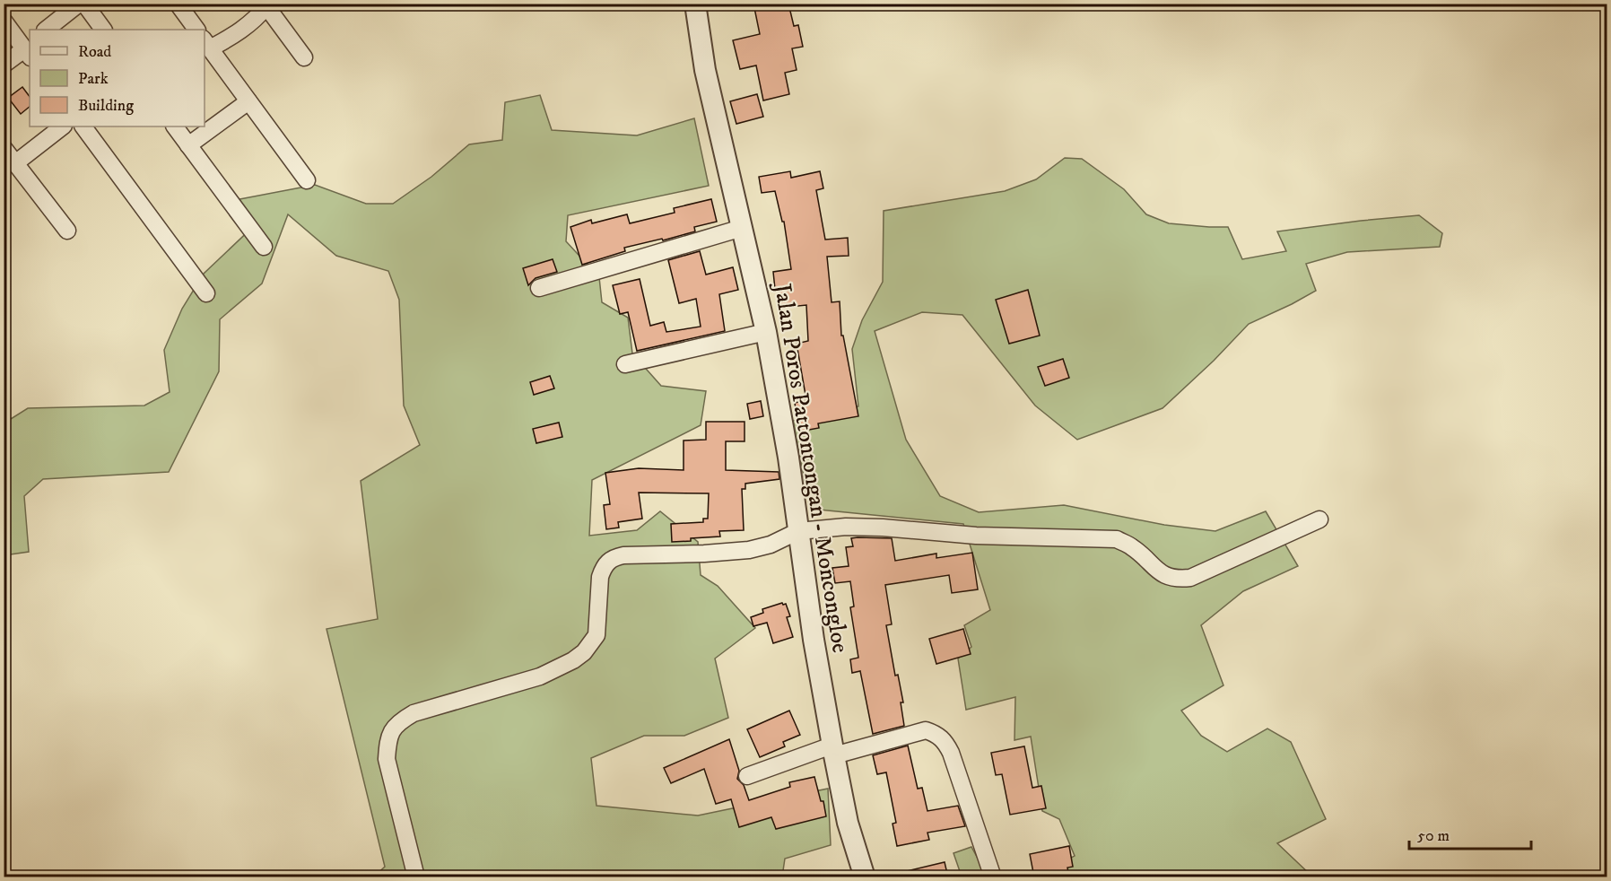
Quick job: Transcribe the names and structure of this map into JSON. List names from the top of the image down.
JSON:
{
  "streets": {
    "street": ["Jalan Poros Pattontongan - Moncongloe"]
  },
  "legend": ["Road", "Park", "Building"],
  "scale_bar": "50 m"
}
